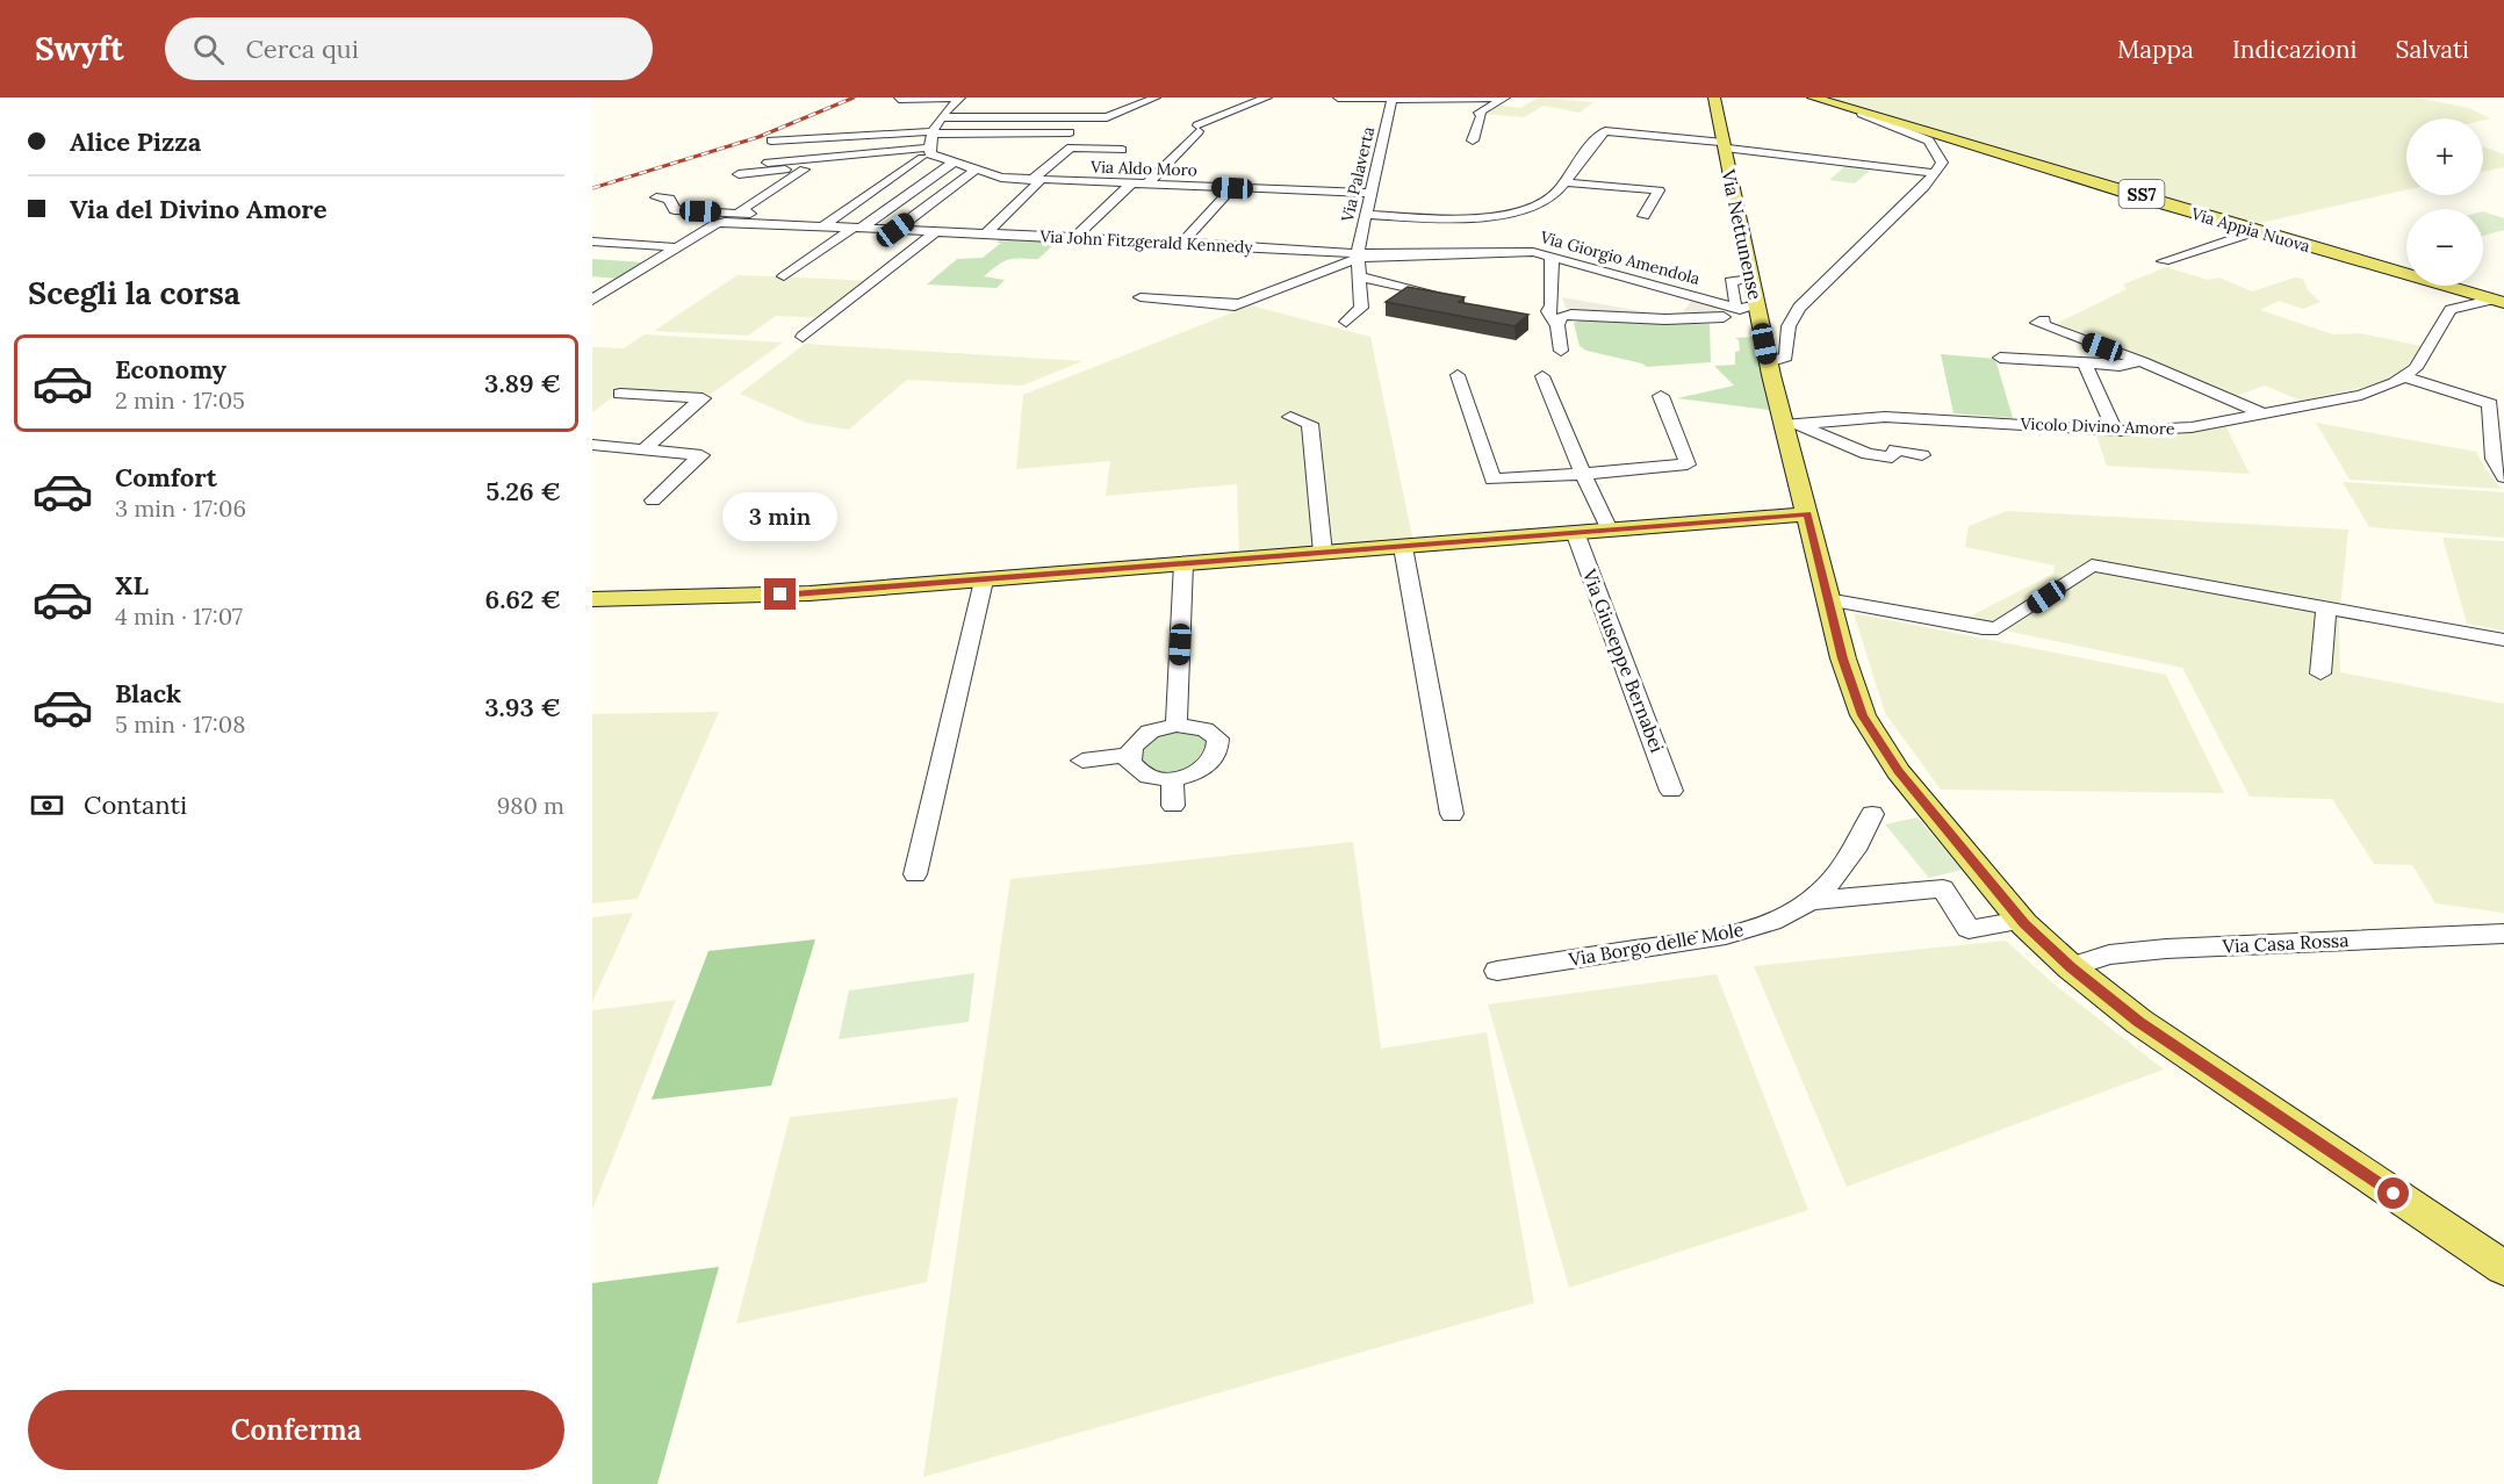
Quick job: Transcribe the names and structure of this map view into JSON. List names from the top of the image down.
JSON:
{
  "streets": {
    "main road": ["SS7", "Via Appia Nuova", "Via Nettunense"],
    "street": [
      "Via Aldo Moro",
      "Via Palaverta",
      "Via John Fitzgerald Kennedy",
      "Via Giorgio Amendola",
      "Vicolo Divino Amore",
      "Via Giuseppe Bernabei",
      "Via Casa Rossa",
      "Via Borgo delle Mole"
    ]
  },
  "crossings": [
    ["Via Aldo Moro", "Via Palaverta"],
    ["Via Aldo Moro", "Via John Fitzgerald Kennedy"],
    ["Via Palaverta", "Via John Fitzgerald Kennedy"],
    ["Via Palaverta", "Via Giorgio Amendola"],
    ["Via Nettunense", "Via Giorgio Amendola"],
    ["Via Nettunense", "Vicolo Divino Amore"],
    ["Via Nettunense", "Via Casa Rossa"],
    ["Via Nettunense", "Via Borgo delle Mole"],
    ["Via John Fitzgerald Kennedy", "Via Giorgio Amendola"]
  ],
  "page": {
    "header": "Swyft",
    "search": "Cerca qui",
    "nav": ["Mappa", "Indicazioni", "Salvati"],
    "banner": ["Alice Pizza", "Via del Divino Amore"],
    "map_buttons": ["+", "−"],
    "heading": "Scegli la corsa",
    "list": [
      {
        "name": "Economy",
        "note": "2 min · 17:05",
        "value": "3.89 €"
      },
      {
        "name": "Comfort",
        "note": "3 min · 17:06",
        "value": "5.26 €"
      },
      {
        "name": "XL",
        "note": "4 min · 17:07",
        "value": "6.62 €"
      },
      {
        "name": "Black",
        "note": "5 min · 17:08",
        "value": "3.93 €"
      }
    ],
    "bubble": "3 min",
    "pay": ["Contanti", "980 m"],
    "buttons": "Conferma"
  }
}
